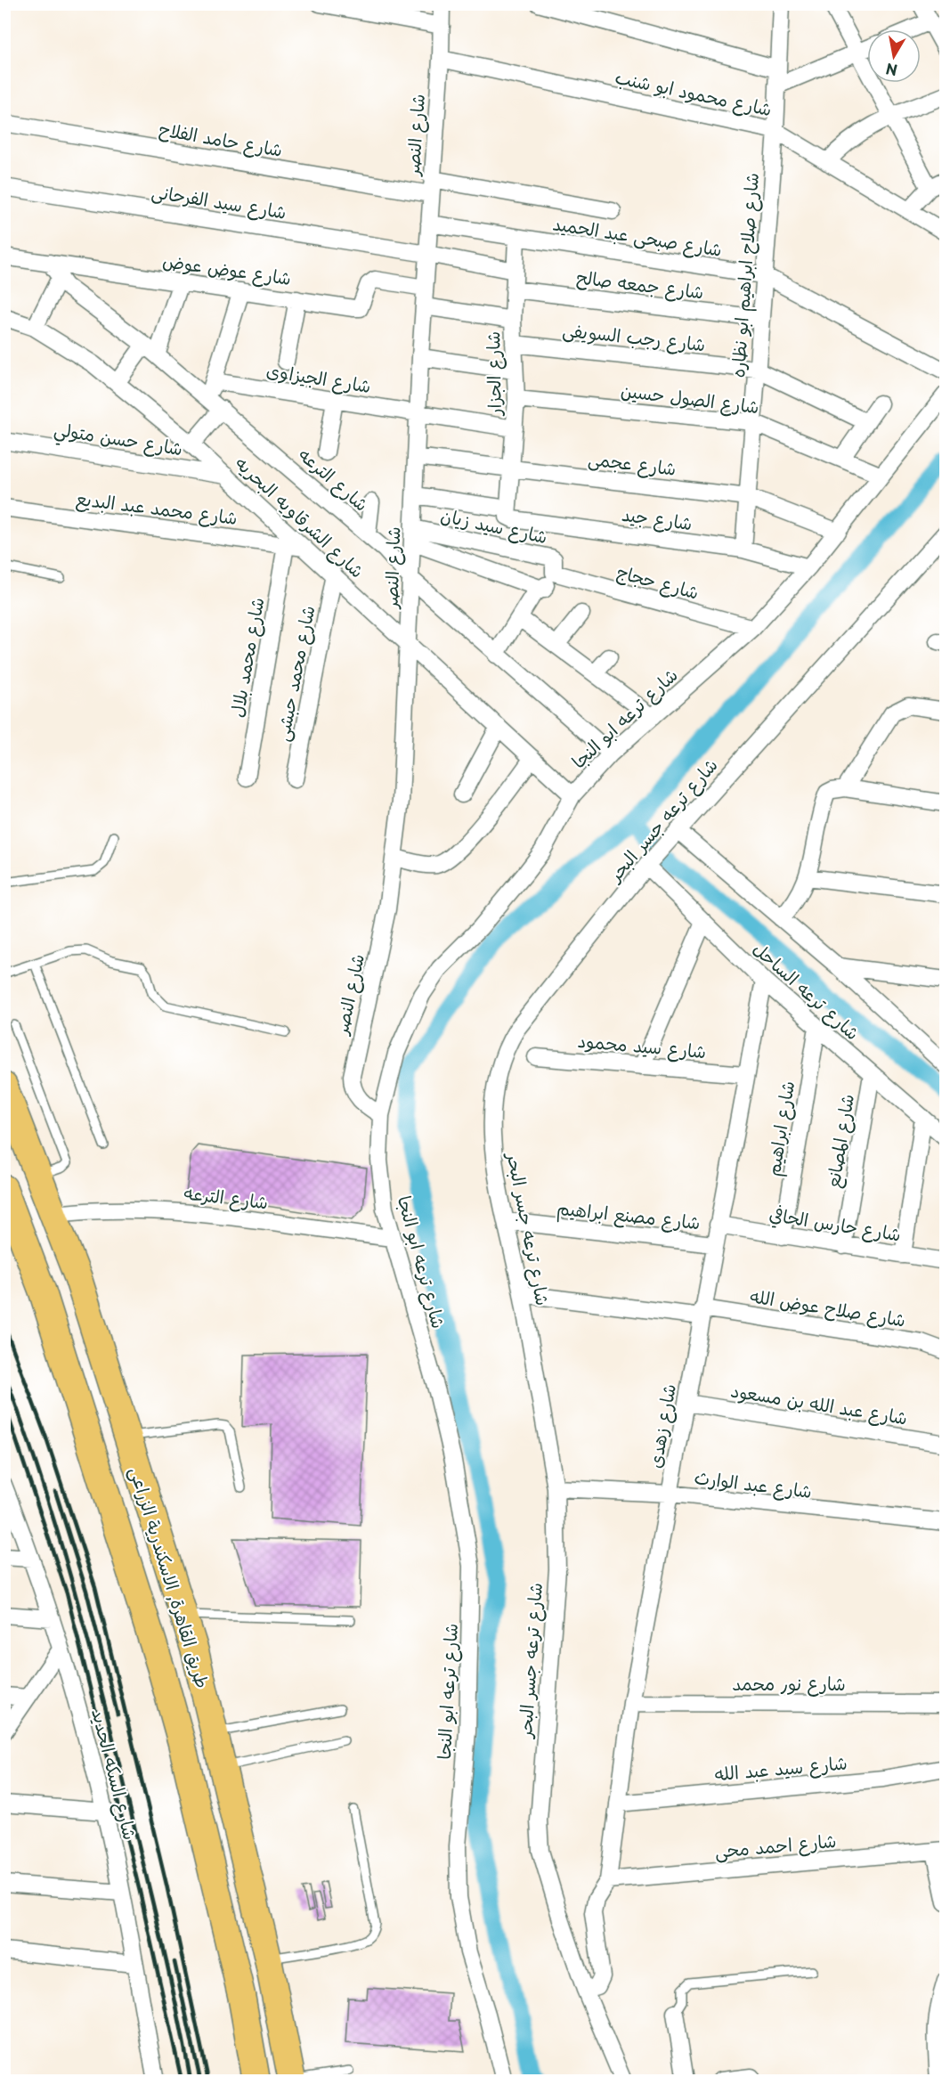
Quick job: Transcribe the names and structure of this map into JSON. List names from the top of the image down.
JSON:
{
  "streets": {
    "highway": ["طريق القاهرة, الاسكندرية الزراعى"],
    "street": [
      "شارع محمود ابو شنب",
      "شارع النصر",
      "شارع حامد الفلاح",
      "شارع سيد الفرحانى",
      "شارع صبحى عبد الحميد",
      "شارع عوض عوض",
      "شارع صلاح ابراهيم ابو نظاره",
      "شارع جمعه صالح",
      "شارع رجب السويفى",
      "شارع الجزار",
      "شارع الجيزاوى",
      "شارع الصول حسين",
      "شارع حسن متولي",
      "شارع عجمى",
      "شارع الترعه",
      "شارع محمد عبد البديع",
      "شارع الشرقاويه البحريه",
      "شارع جيد",
      "شارع سيد زيان",
      "شارع حجاج",
      "شارع محمد بلال",
      "شارع محمد حبشى",
      "شارع ترعه ابو النجا",
      "شارع ترعه جسر البحر",
      "شارع ترعه الساحل",
      "شارع سيد محمود",
      "شارع ابراهيم",
      "شارع المصانع",
      "شارع مصنع ابراهيم",
      "شارع حارس الحافي",
      "شارع صلاح عوض الله",
      "شارع عبد الله بن مسعود",
      "شارع زهدى",
      "شارع عبد الوارث",
      "شارع نور محمد",
      "شارع سيد عبد الله",
      "شارع السكه الحديد",
      "شارع احمد محى"
    ]
  },
  "crossings": [
    ["شارع محمود ابو شنب", "شارع النصر"],
    ["شارع محمود ابو شنب", "شارع صلاح ابراهيم ابو نظاره"],
    ["شارع النصر", "شارع حامد الفلاح"],
    ["شارع النصر", "شارع سيد الفرحانى"],
    ["شارع النصر", "شارع صبحى عبد الحميد"],
    ["شارع النصر", "شارع عوض عوض"],
    ["شارع النصر", "شارع الجيزاوى"],
    ["شارع النصر", "شارع عجمى"],
    ["شارع النصر", "شارع الترعه"],
    ["شارع النصر", "شارع الشرقاويه البحريه"],
    ["شارع النصر", "شارع سيد زيان"],
    ["شارع النصر", "شارع ترعه ابو النجا"],
    ["شارع سيد الفرحانى", "شارع الجزار"],
    ["شارع صبحى عبد الحميد", "شارع صلاح ابراهيم ابو نظاره"],
    ["شارع صبحى عبد الحميد", "شارع الجزار"],
    ["شارع عوض عوض", "شارع الترعه"],
    ["شارع صلاح ابراهيم ابو نظاره", "شارع جمعه صالح"],
    ["شارع صلاح ابراهيم ابو نظاره", "شارع رجب السويفى"],
    ["شارع صلاح ابراهيم ابو نظاره", "شارع الصول حسين"],
    ["شارع صلاح ابراهيم ابو نظاره", "شارع عجمى"],
    ["شارع صلاح ابراهيم ابو نظاره", "شارع جيد"],
    ["شارع جمعه صالح", "شارع الجزار"],
    ["شارع رجب السويفى", "شارع الجزار"],
    ["شارع الجزار", "شارع الجيزاوى"],
    ["شارع الجزار", "شارع الصول حسين"],
    ["شارع الجزار", "شارع عجمى"],
    ["شارع الجزار", "شارع جيد"],
    ["شارع الصول حسين", "شارع ترعه ابو النجا"],
    ["شارع حسن متولي", "شارع الشرقاويه البحريه"],
    ["شارع عجمى", "شارع ترعه ابو النجا"],
    ["شارع الترعه", "شارع ترعه ابو النجا"],
    ["شارع الترعه", "طريق القاهرة, الاسكندرية الزراعى"],
    ["شارع محمد عبد البديع", "شارع الشرقاويه البحريه"],
    ["شارع محمد عبد البديع", "شارع محمد بلال"],
    ["شارع الشرقاويه البحريه", "شارع محمد حبشى"],
    ["شارع الشرقاويه البحريه", "شارع ترعه ابو النجا"],
    ["شارع جيد", "شارع ترعه ابو النجا"],
    ["شارع سيد زيان", "شارع حجاج"],
    ["شارع حجاج", "شارع ترعه ابو النجا"],
    ["شارع ترعه جسر البحر", "شارع ترعه الساحل"],
    ["شارع ترعه جسر البحر", "شارع مصنع ابراهيم"],
    ["شارع ترعه جسر البحر", "شارع صلاح عوض الله"],
    ["شارع ترعه جسر البحر", "شارع عبد الوارث"],
    ["شارع ترعه الساحل", "شارع ابراهيم"],
    ["شارع ترعه الساحل", "شارع المصانع"],
    ["شارع ترعه الساحل", "شارع زهدى"],
    ["شارع سيد محمود", "شارع زهدى"],
    ["شارع ابراهيم", "شارع حارس الحافي"],
    ["شارع المصانع", "شارع حارس الحافي"],
    ["شارع مصنع ابراهيم", "شارع زهدى"],
    ["شارع حارس الحافي", "شارع زهدى"],
    ["شارع صلاح عوض الله", "شارع زهدى"],
    ["شارع عبد الله بن مسعود", "شارع زهدى"],
    ["شارع زهدى", "شارع عبد الوارث"],
    ["شارع زهدى", "شارع نور محمد"],
    ["شارع زهدى", "شارع سيد عبد الله"],
    ["شارع زهدى", "شارع احمد محى"]
  ],
  "north": "bottom"
}
